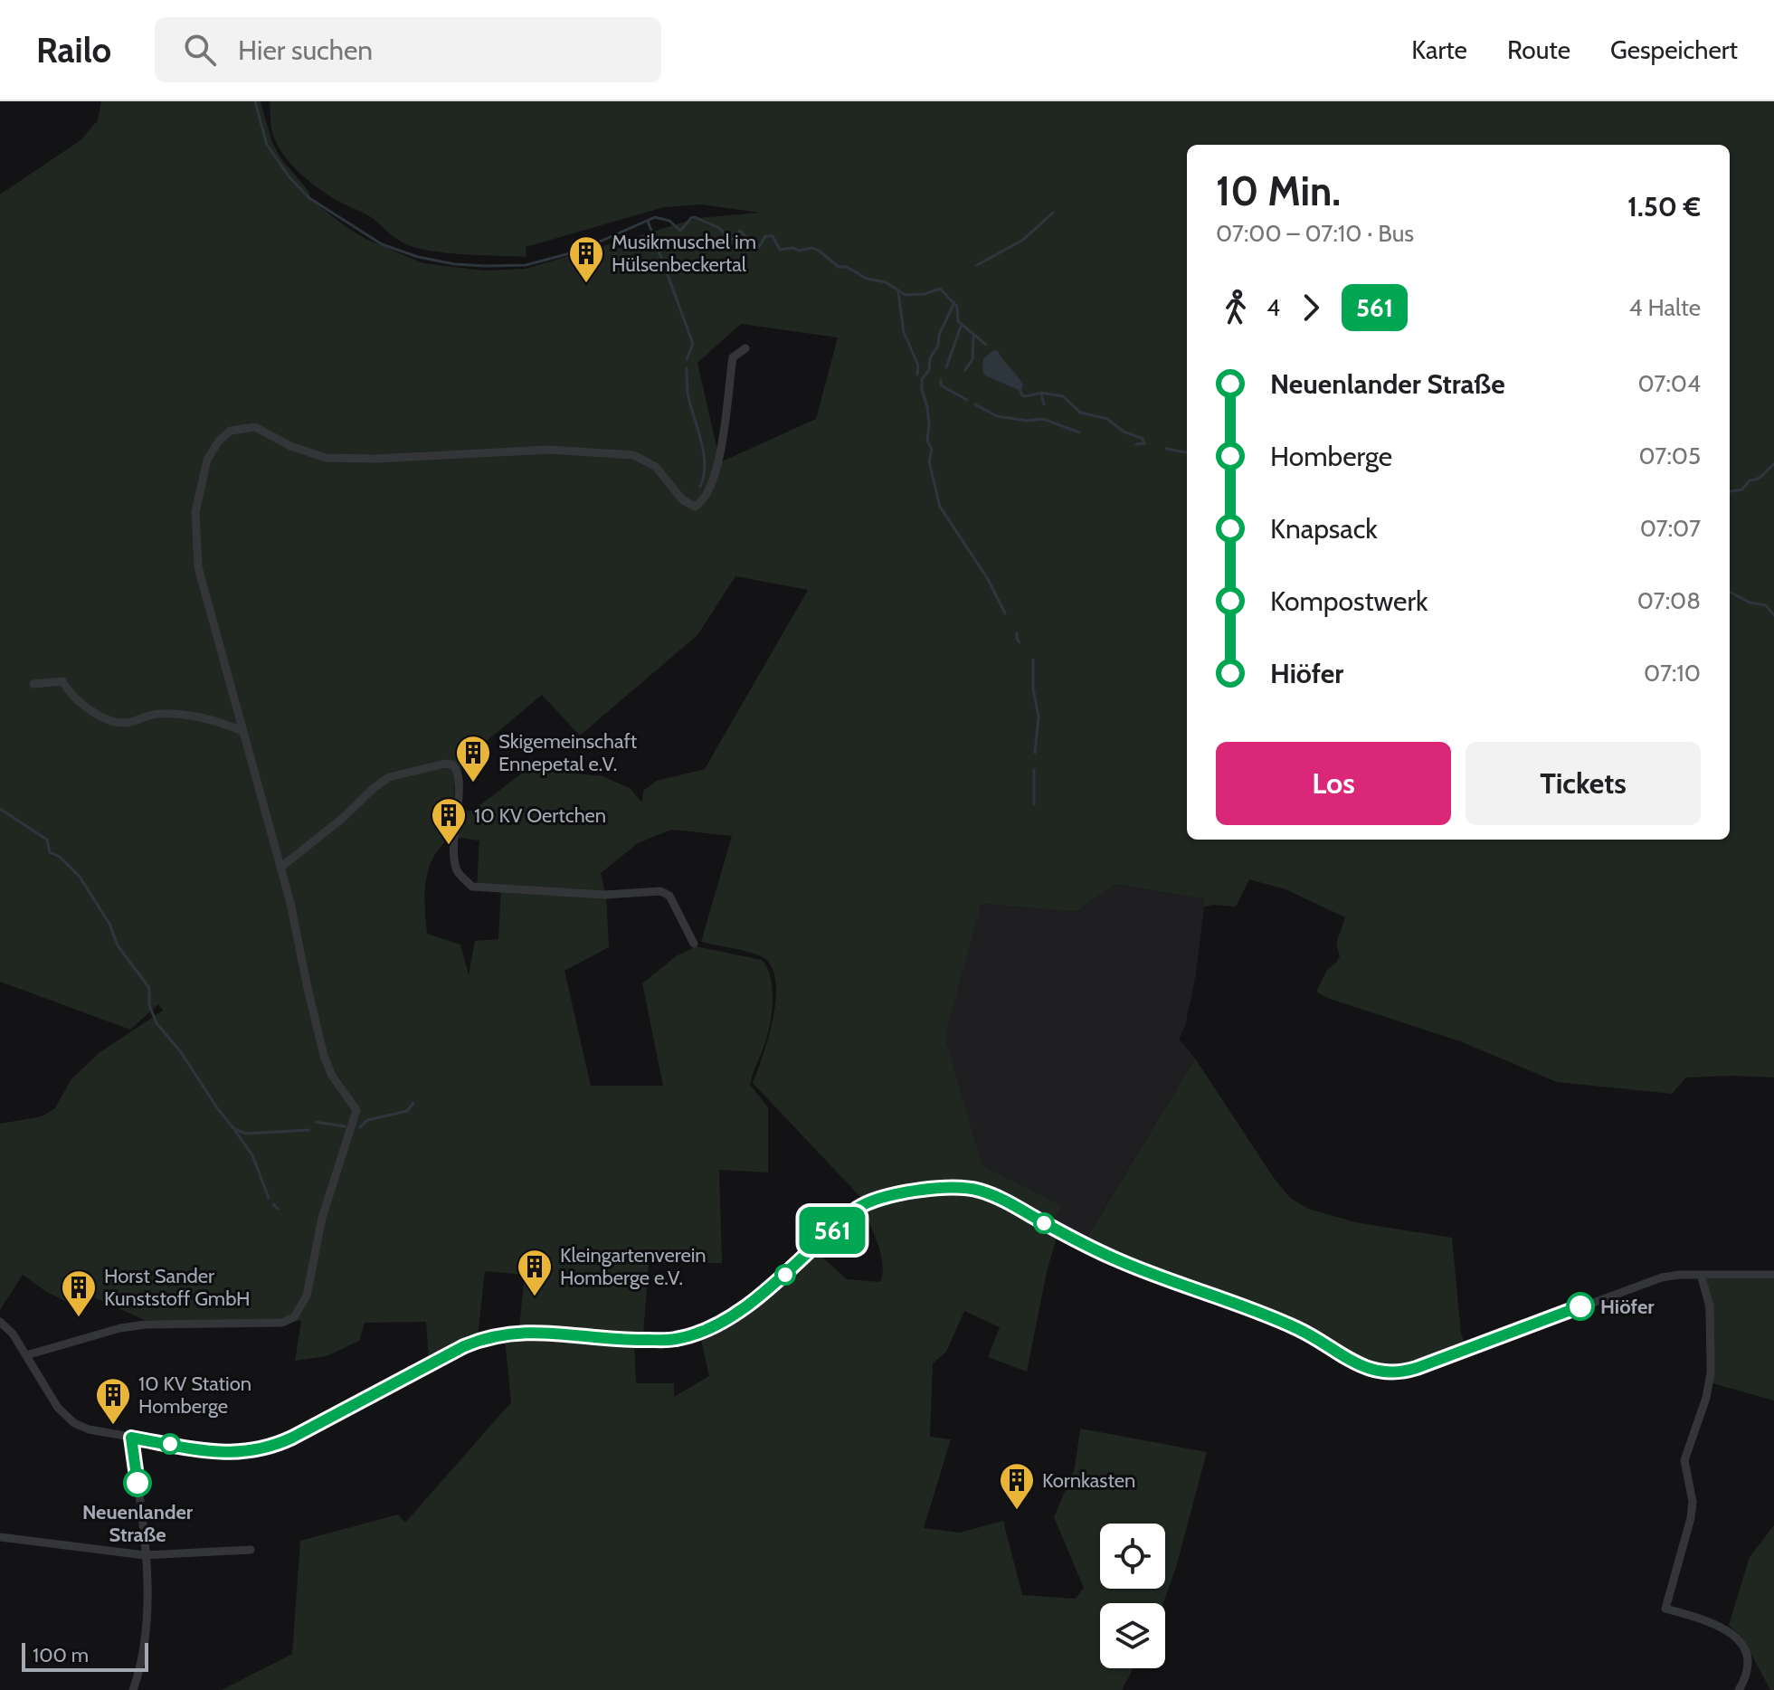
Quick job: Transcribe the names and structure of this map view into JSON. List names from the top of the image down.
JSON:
{
  "places": {
    "building": [
      "Musikmuschel im Hülsenbeckertal",
      "Skigemeinschaft Ennepetal e.V.",
      "10 KV Oertchen",
      "Kleingartenverein Homberge e.V.",
      "Horst Sander Kunststoff GmbH",
      "10 KV Station Homberge",
      "Kornkasten"
    ],
    "other": ["Hiöfer", "Neuenlander Straße"]
  },
  "lines": ["bus line 561"],
  "scale_bar": "100 m",
  "page": {
    "header": "Railo",
    "search": "Hier suchen",
    "nav": ["Karte", "Route", "Gespeichert"],
    "on_map": "561",
    "heading": ["10 Min.", "07:00 – 07:10 · Bus", "1.50 €"],
    "legs": ["4", "561", "4 Halte"],
    "list": [
      {
        "name": "Neuenlander Straße",
        "value": "07:04"
      },
      {
        "name": "Homberge",
        "value": "07:05"
      },
      {
        "name": "Knapsack",
        "value": "07:07"
      },
      {
        "name": "Kompostwerk",
        "value": "07:08"
      },
      {
        "name": "Hiöfer",
        "value": "07:10"
      }
    ],
    "buttons": ["Los", "Tickets"],
    "scale": "100 m"
  }
}
